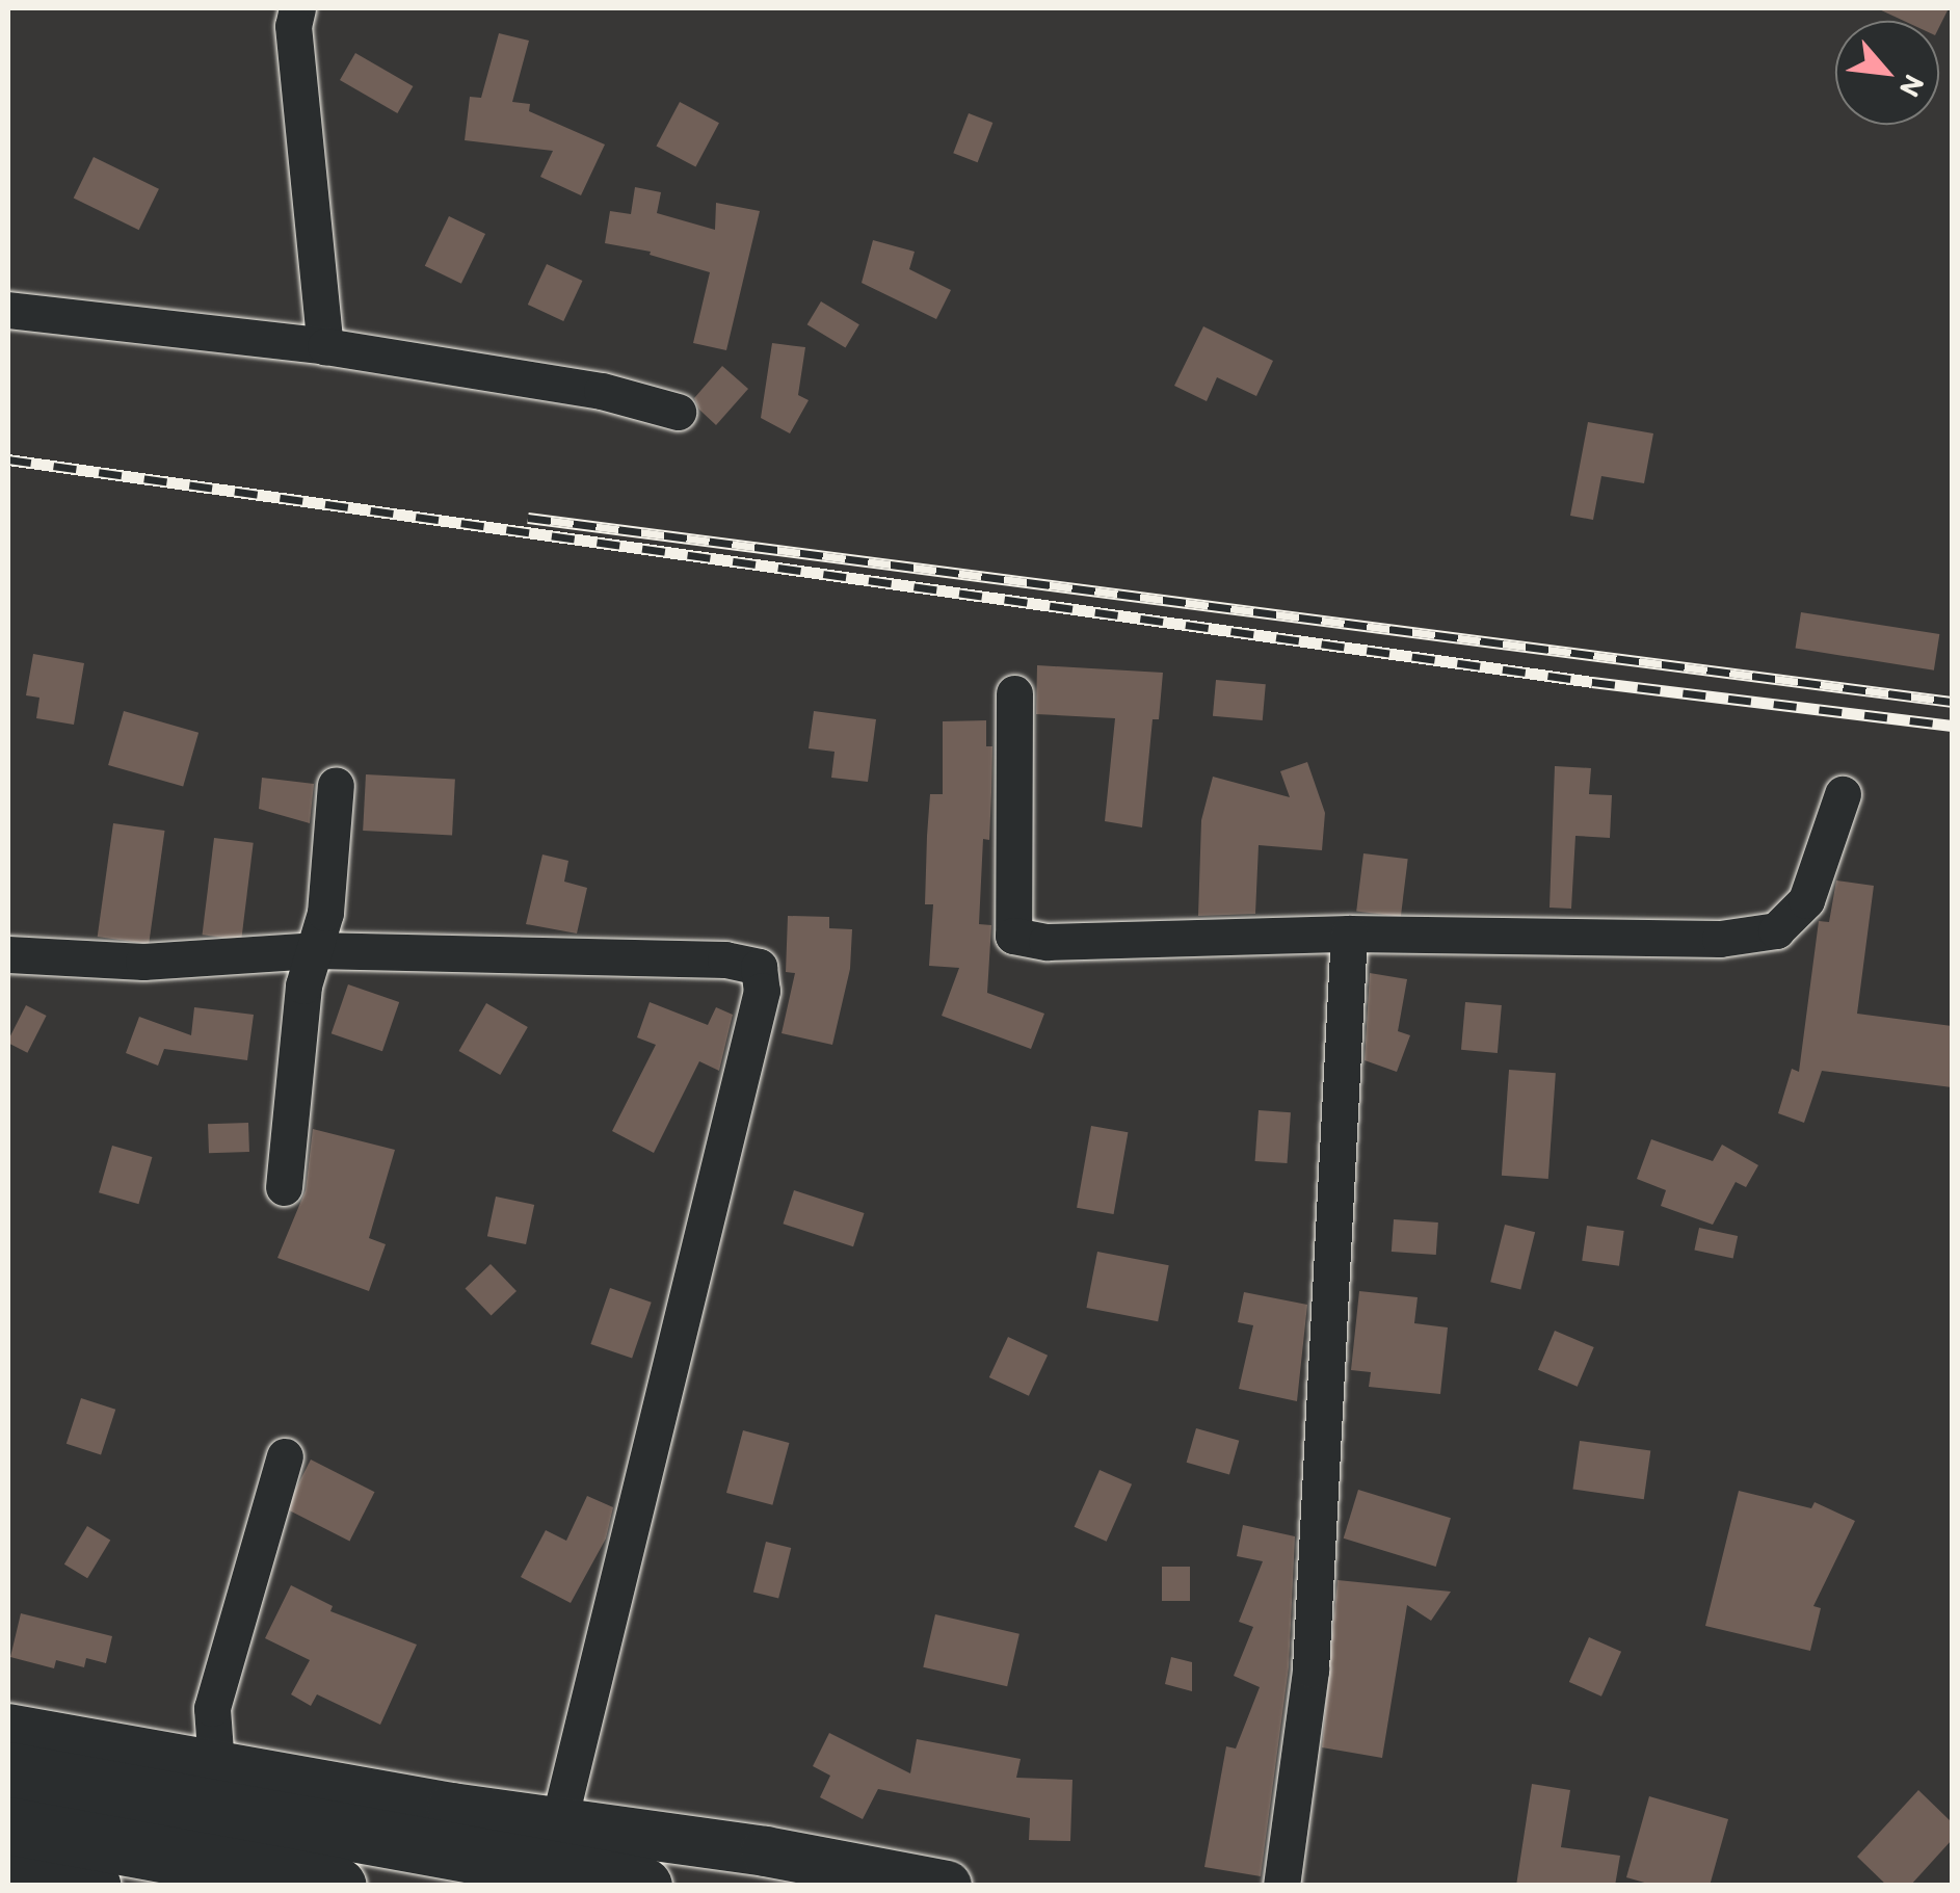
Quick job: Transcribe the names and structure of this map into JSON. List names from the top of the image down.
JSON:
{
  "north": "bottom right"
}
